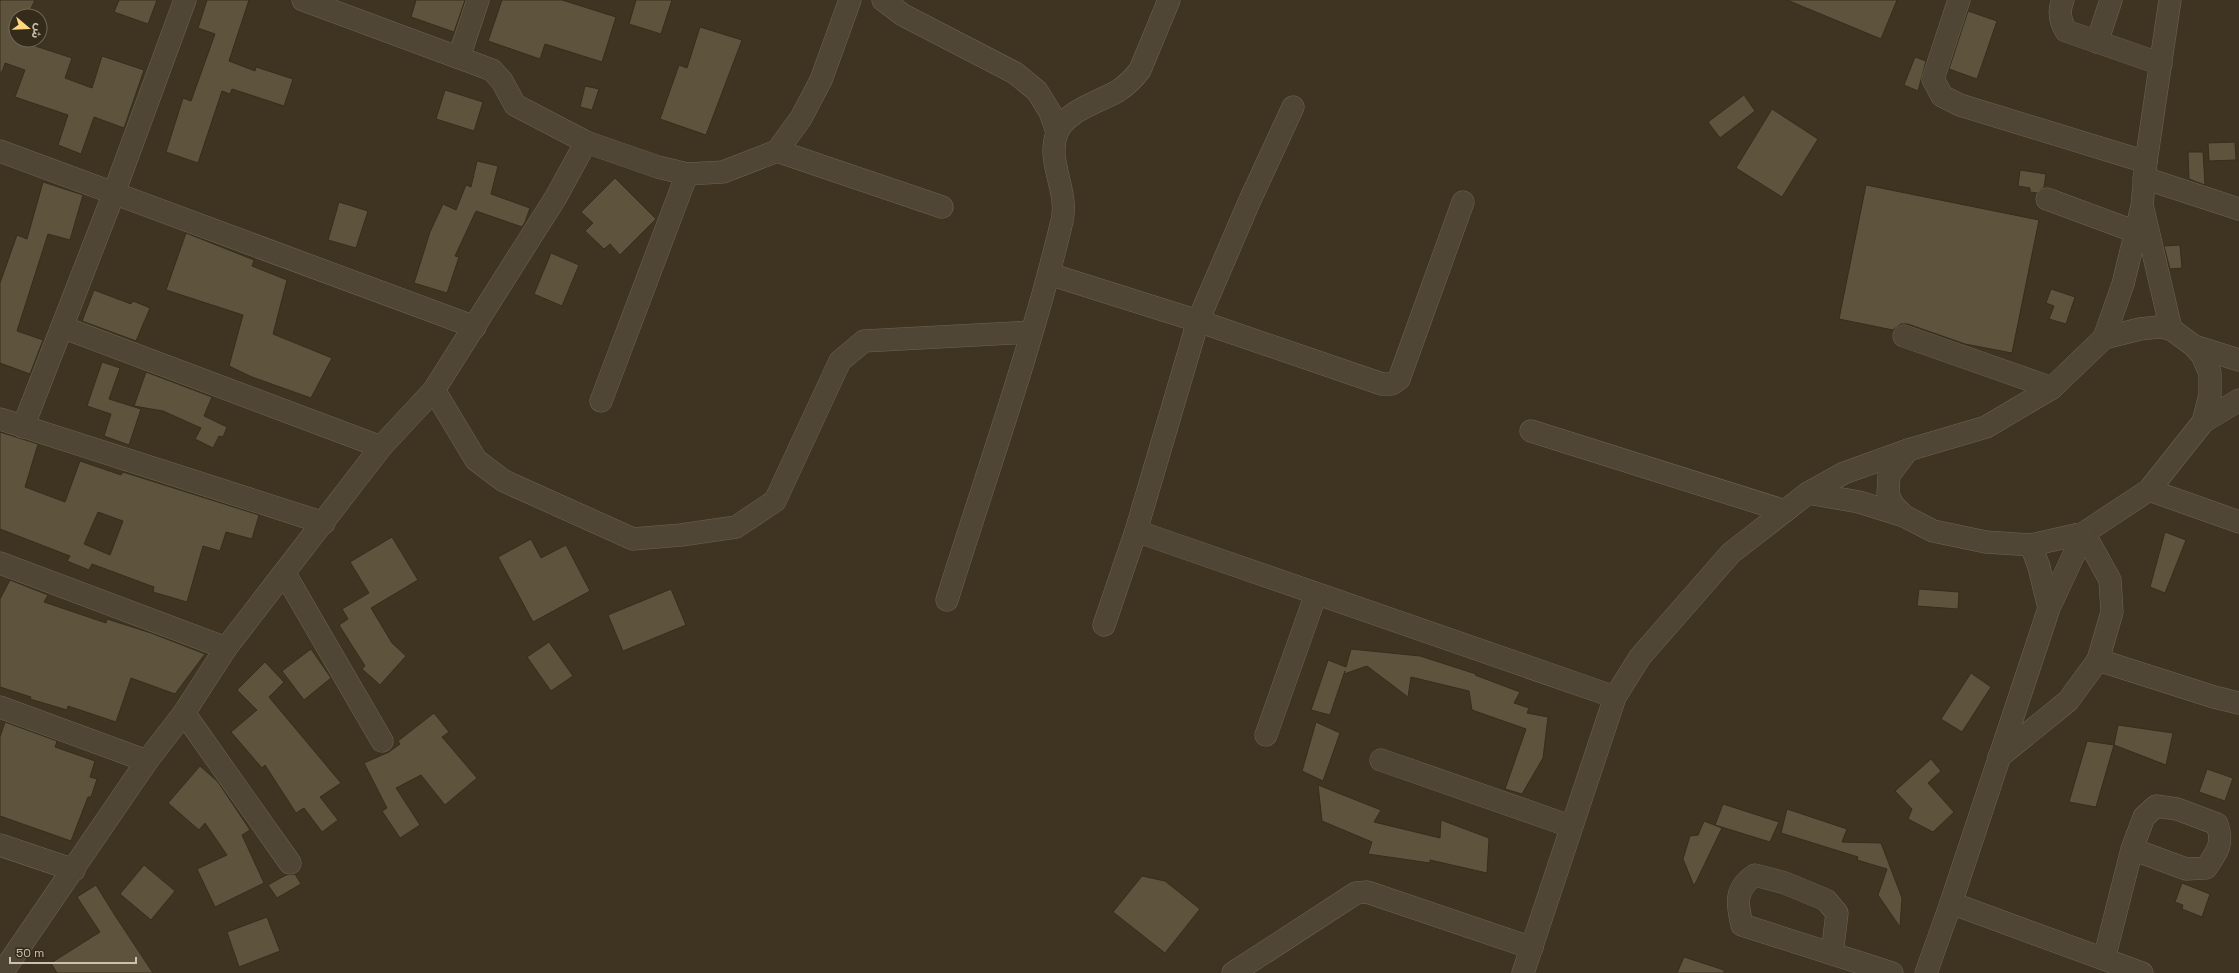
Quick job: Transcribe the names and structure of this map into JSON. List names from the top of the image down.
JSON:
{
  "scale_bar": "50 m",
  "north": "right"
}
